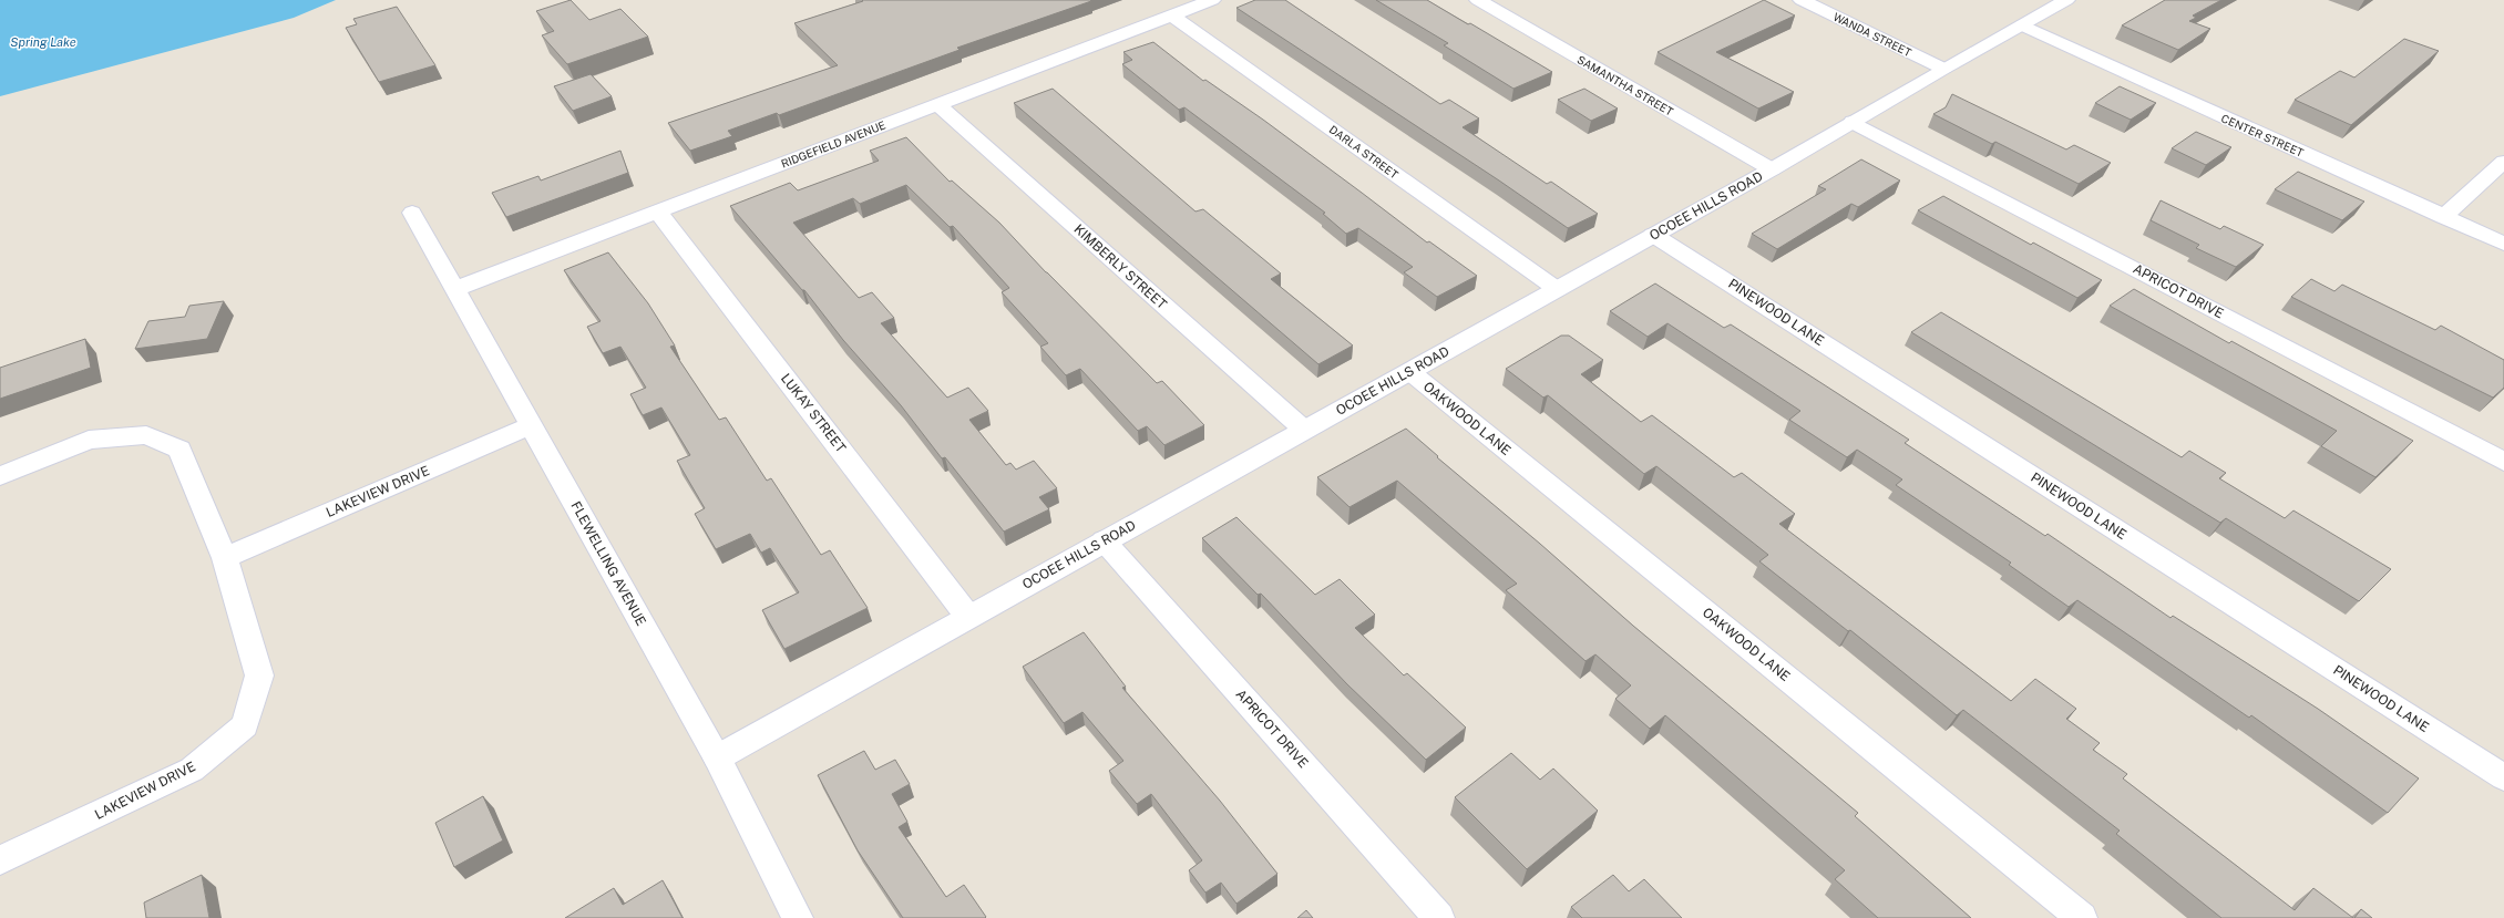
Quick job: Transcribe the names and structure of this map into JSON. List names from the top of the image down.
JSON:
{
  "streets": {
    "street": [
      "WANDA STREET",
      "SAMANTHA STREET",
      "CENTER STREET",
      "RIDGEFIELD AVENUE",
      "DARLA STREET",
      "OCOEE HILLS ROAD",
      "KIMBERLY STREET",
      "APRICOT DRIVE",
      "PINEWOOD LANE",
      "LUKAY STREET",
      "OAKWOOD LANE",
      "LAKEVIEW DRIVE",
      "FLEWELLING AVENUE"
    ]
  },
  "crossings": [
    ["WANDA STREET", "OCOEE HILLS ROAD"],
    ["SAMANTHA STREET", "OCOEE HILLS ROAD"],
    ["CENTER STREET", "OCOEE HILLS ROAD"],
    ["RIDGEFIELD AVENUE", "DARLA STREET"],
    ["RIDGEFIELD AVENUE", "KIMBERLY STREET"],
    ["RIDGEFIELD AVENUE", "LUKAY STREET"],
    ["RIDGEFIELD AVENUE", "FLEWELLING AVENUE"],
    ["DARLA STREET", "OCOEE HILLS ROAD"],
    ["OCOEE HILLS ROAD", "KIMBERLY STREET"],
    ["OCOEE HILLS ROAD", "APRICOT DRIVE"],
    ["OCOEE HILLS ROAD", "PINEWOOD LANE"],
    ["OCOEE HILLS ROAD", "LUKAY STREET"],
    ["OCOEE HILLS ROAD", "OAKWOOD LANE"],
    ["OCOEE HILLS ROAD", "FLEWELLING AVENUE"],
    ["LAKEVIEW DRIVE", "FLEWELLING AVENUE"]
  ],
  "water": ["Spring Lake"]
}
